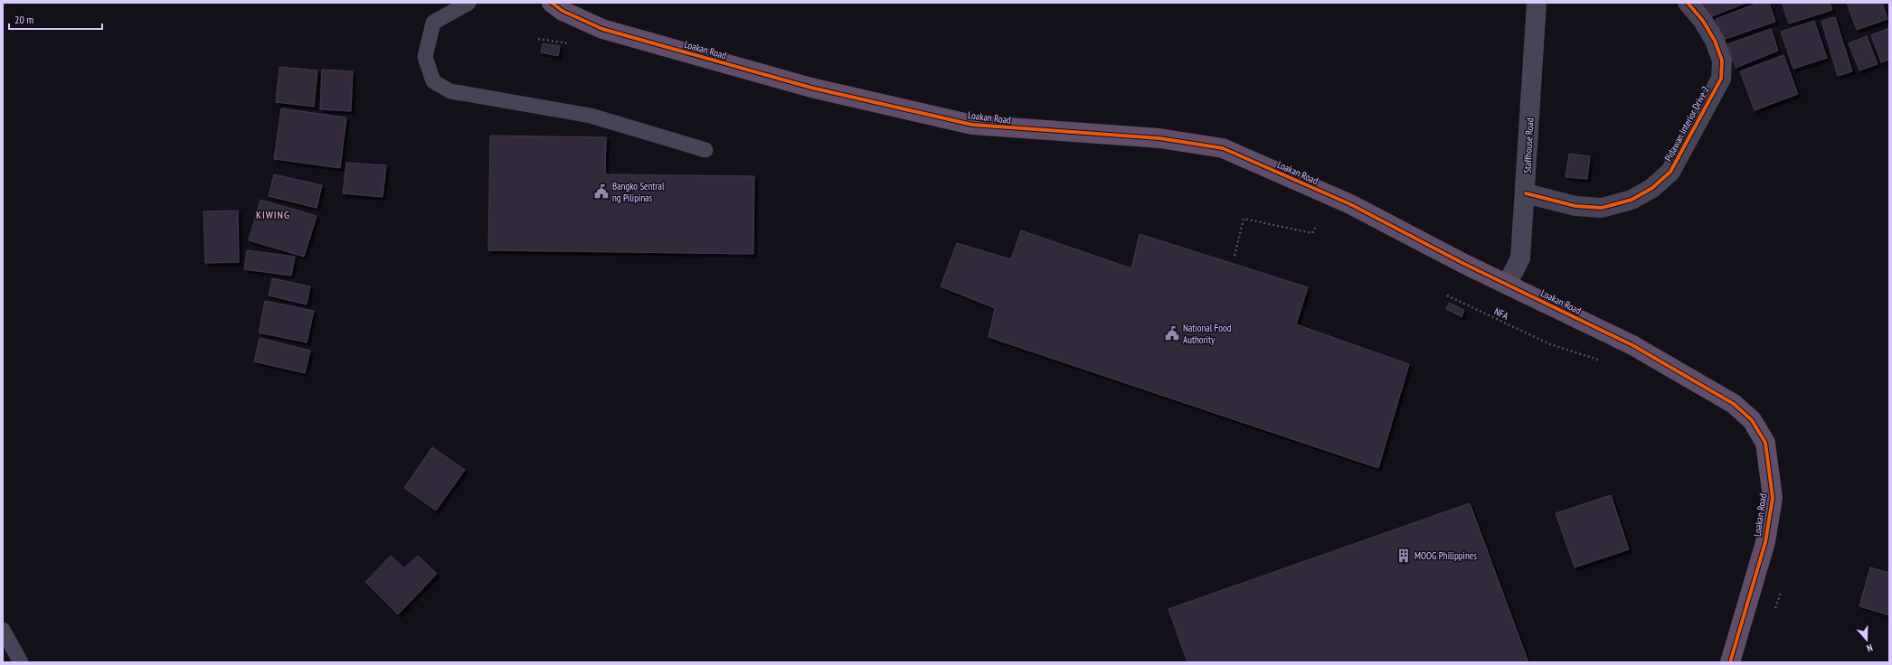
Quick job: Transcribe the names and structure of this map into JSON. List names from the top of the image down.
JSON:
{
  "streets": {
    "main road": ["Loakan Road"],
    "street": ["Pidawan Interior Drive 2", "Staffhouse Road"],
    "path": ["NFA"]
  },
  "crossings": [
    ["Loakan Road", "Staffhouse Road"],
    ["Pidawan Interior Drive 2", "Staffhouse Road"]
  ],
  "districts": ["KIWING"],
  "places": {
    "public building": ["Bangko Sentral ng Pilipinas", "National Food Authority"],
    "building": ["MOOG Philippines"]
  },
  "scale_bar": "20 m",
  "north": "bottom"
}
